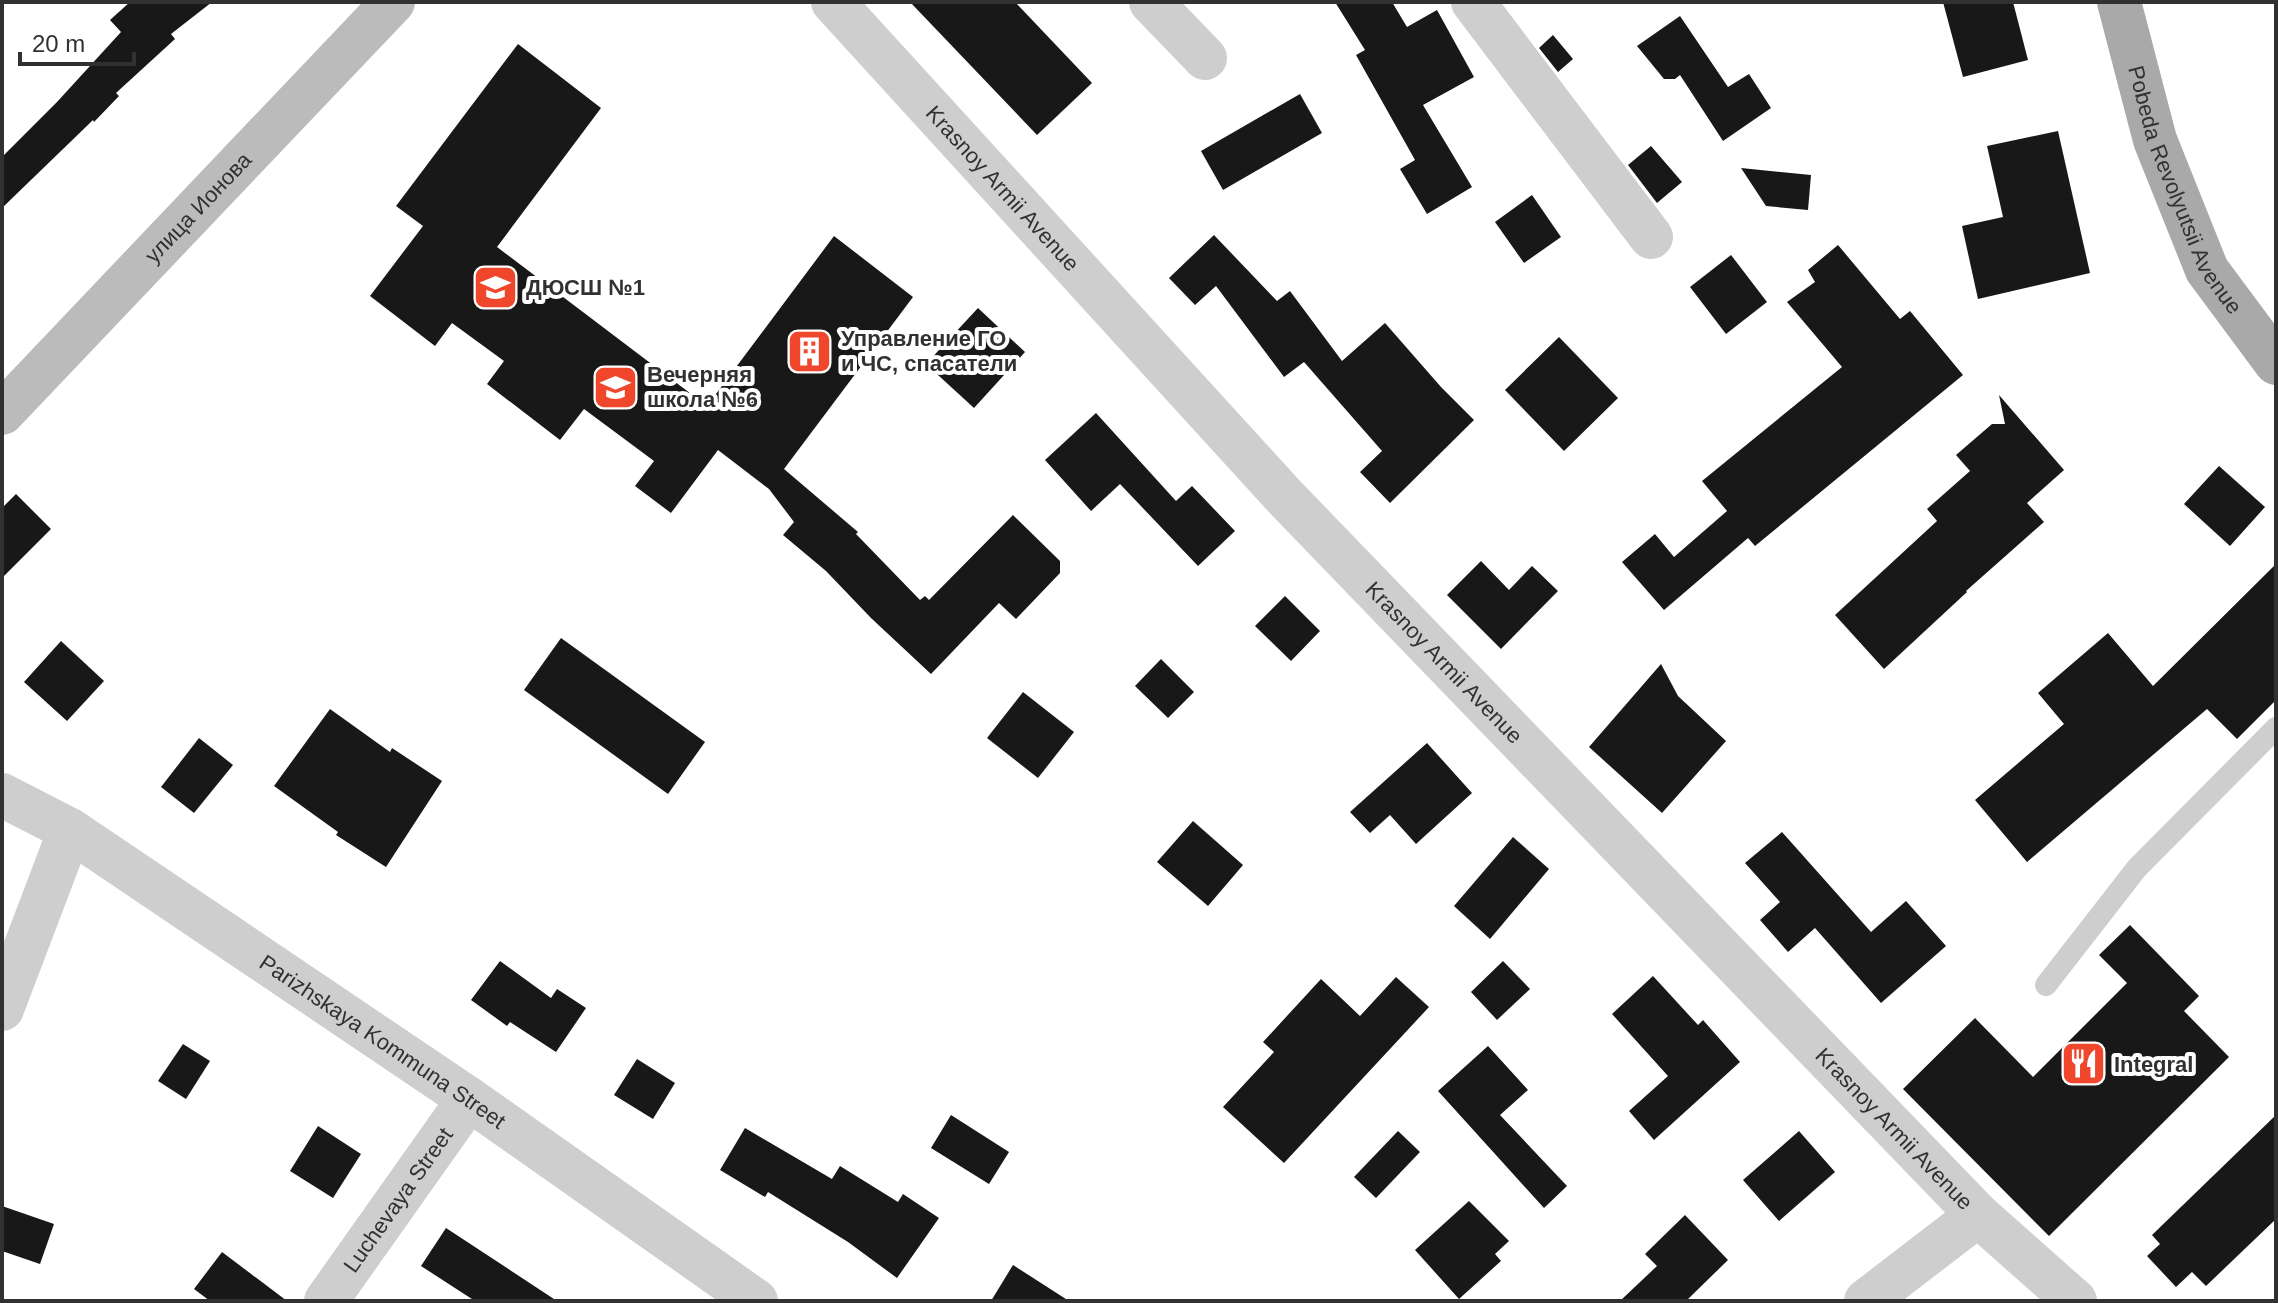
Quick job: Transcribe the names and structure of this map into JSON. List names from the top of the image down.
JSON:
{
  "streets": {
    "main road": ["Pobeda Revolyutsii Avenue", "улица Ионова"],
    "street": ["Krasnoy Armii Avenue", "Parizhskaya Kommuna Street", "Luchevaya Street"]
  },
  "crossings": [
    ["Parizhskaya Kommuna Street", "Luchevaya Street"]
  ],
  "places": {
    "school or university": ["ДЮСШ №1", "Вечерняя школа №6"],
    "building": ["Управление ГО и ЧС, спасатели"],
    "restaurant": ["Integral"]
  },
  "scale_bar": "20 m"
}
